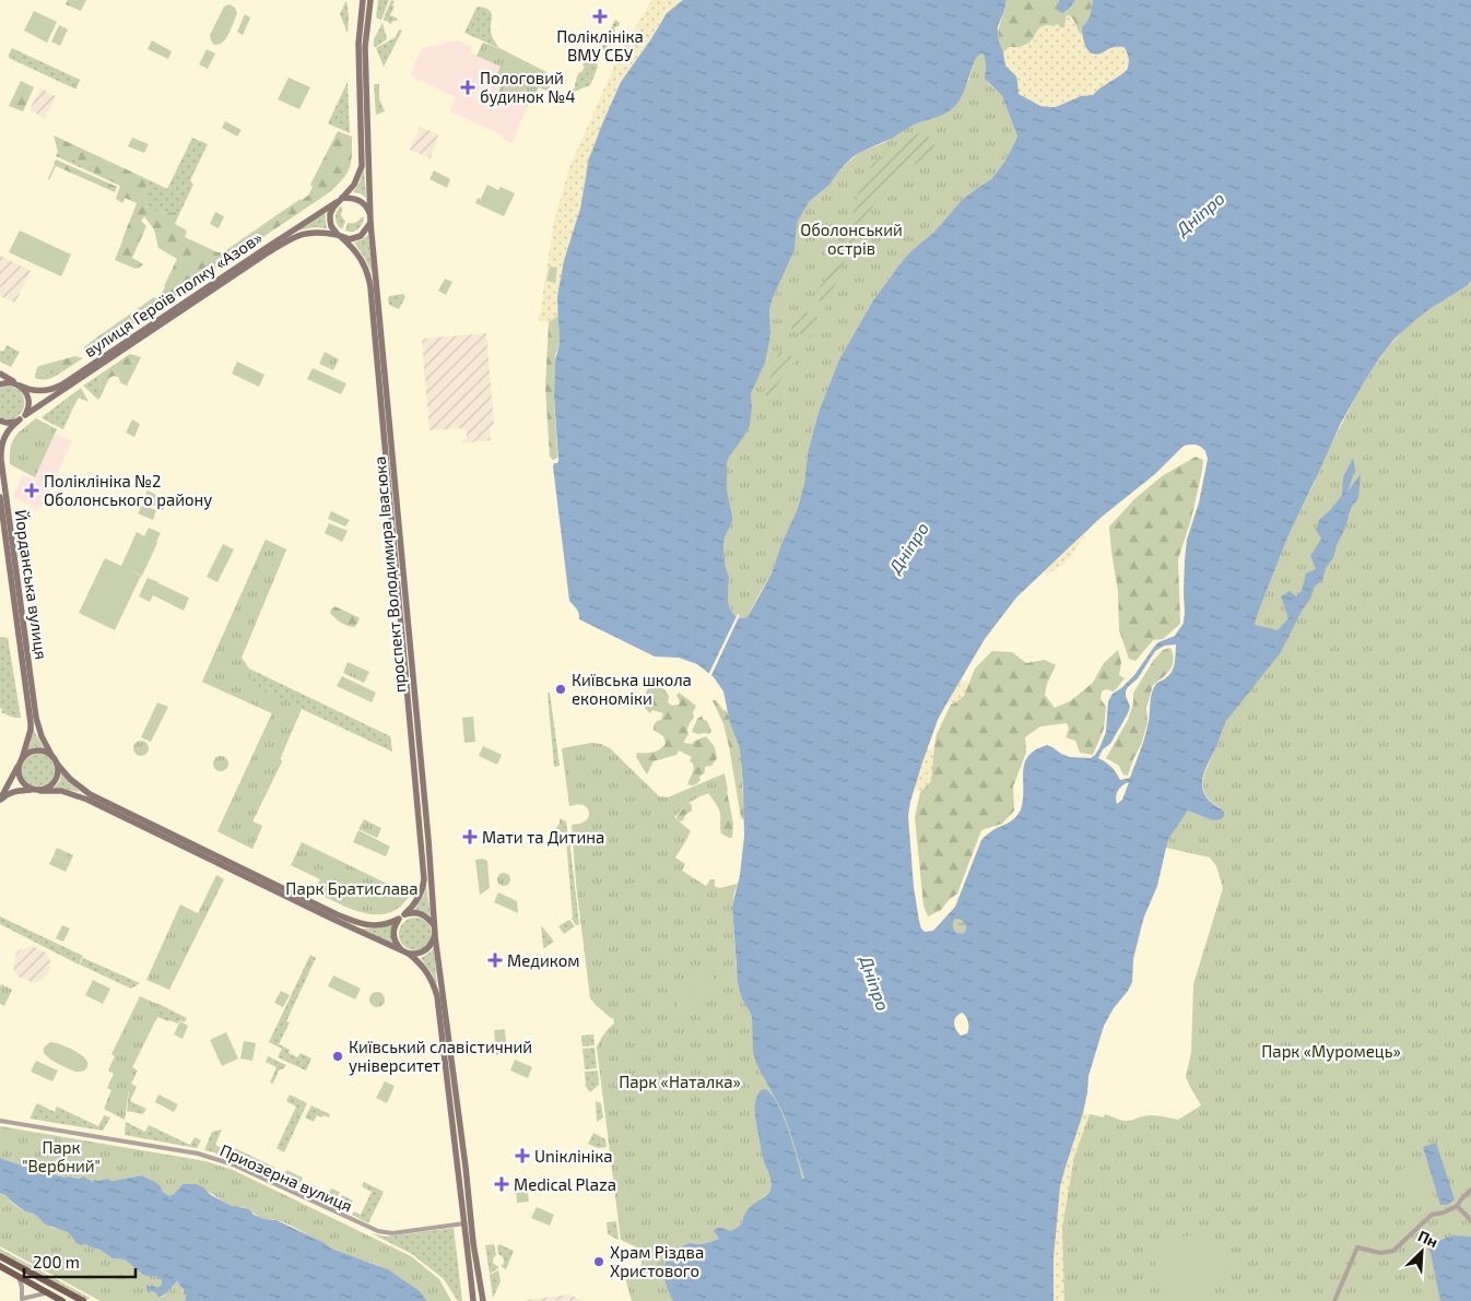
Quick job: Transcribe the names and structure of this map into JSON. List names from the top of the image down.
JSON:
{
  "streets": {
    "main road": ["вулиця Героїв полку «Азов»", "проспект Володимира Івасюка", "Йорданська вулиця"],
    "street": ["Приозерна вулиця"]
  },
  "crossings": [
    ["вулиця Героїв полку «Азов»", "проспект Володимира Івасюка"],
    ["вулиця Героїв полку «Азов»", "Йорданська вулиця"],
    ["проспект Володимира Івасюка", "Йорданська вулиця"]
  ],
  "water": ["Дніпро"],
  "parks": [
    "Оболонський острів",
    "Парк Братислава",
    "Парк «Муромець»",
    "Парк «Наталка»",
    "Парк \"Вербний\""
  ],
  "places": {
    "health": [
      "Поліклініка ВМУ СБУ",
      "Пологовий будинок №4",
      "Поліклініка №2 Оболонського району",
      "Мати та Дитина",
      "Медиком",
      "Uniклініка",
      "Medical Plaza"
    ],
    "other": ["Київська школа економіки", "Київський славістичний університет", "Храм Різдва Христового"]
  },
  "scale_bar": "200 m",
  "north": "top right"
}
